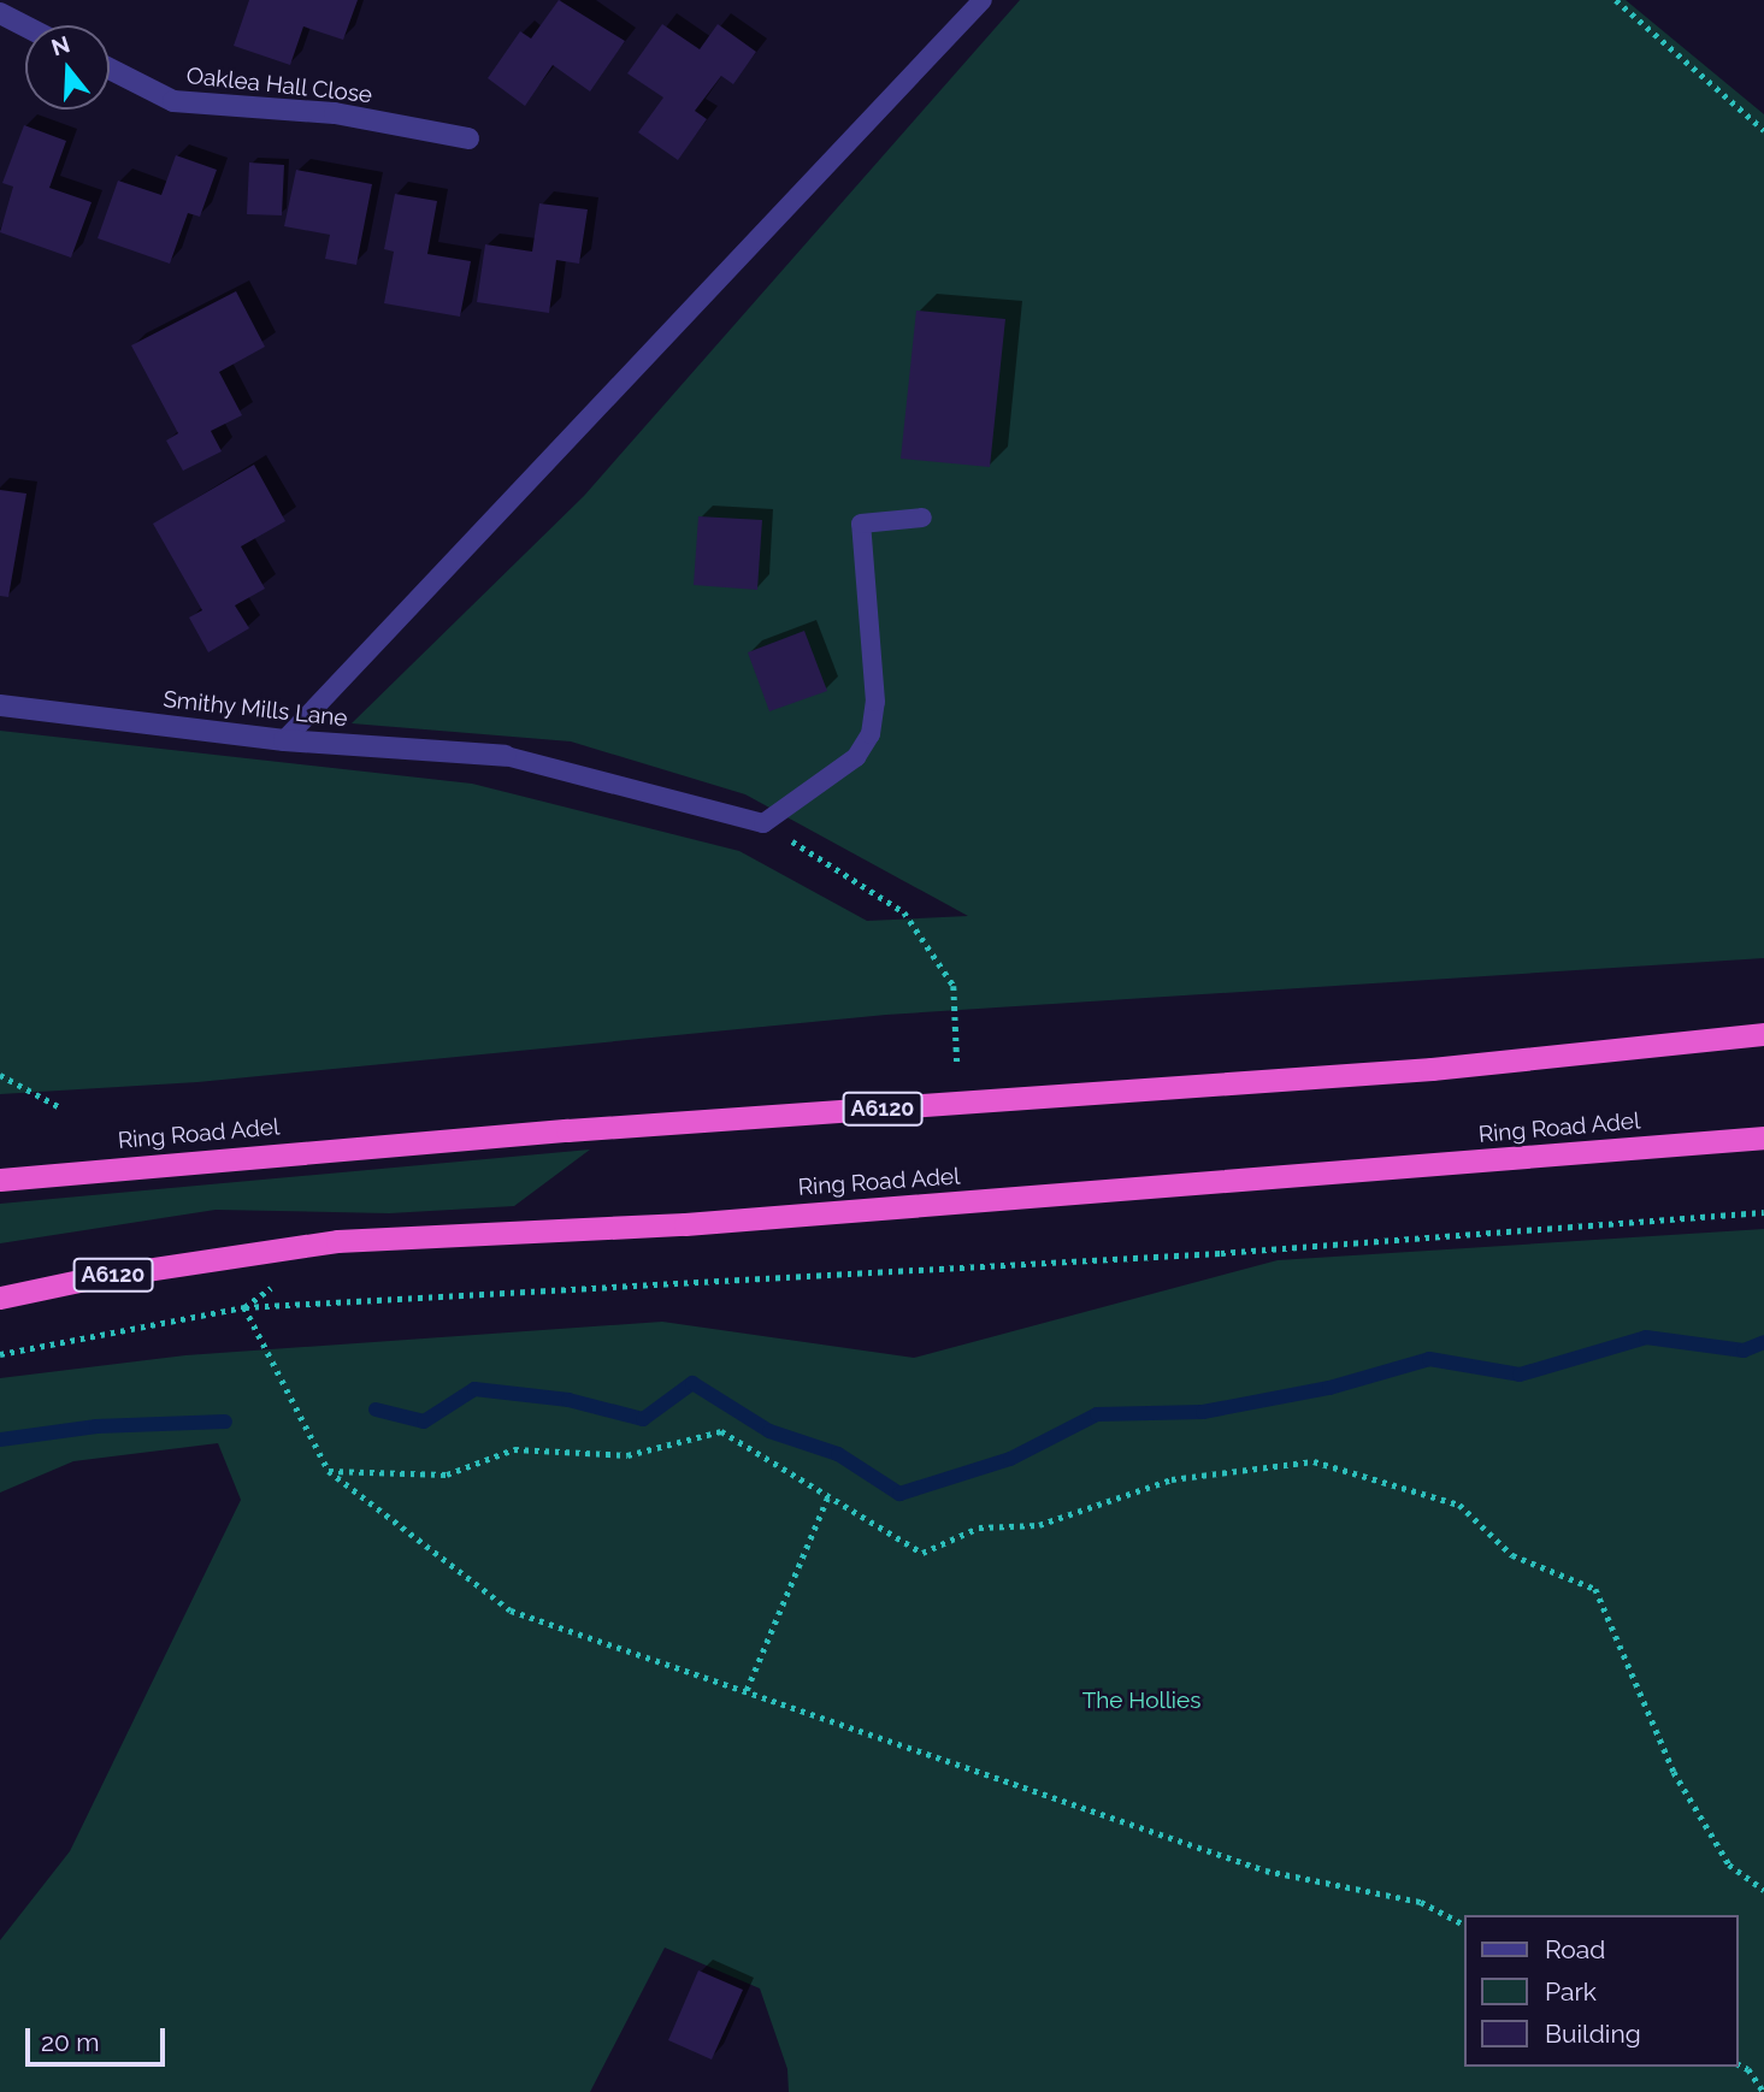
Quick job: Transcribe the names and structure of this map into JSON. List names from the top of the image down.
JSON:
{
  "streets": {
    "highway": ["A6120", "Ring Road Adel"],
    "street": ["Oaklea Hall Close", "Smithy Mills Lane"]
  },
  "parks": ["The Hollies"],
  "legend": ["Road", "Park", "Building"],
  "scale_bar": "20 m",
  "north": "top"
}
